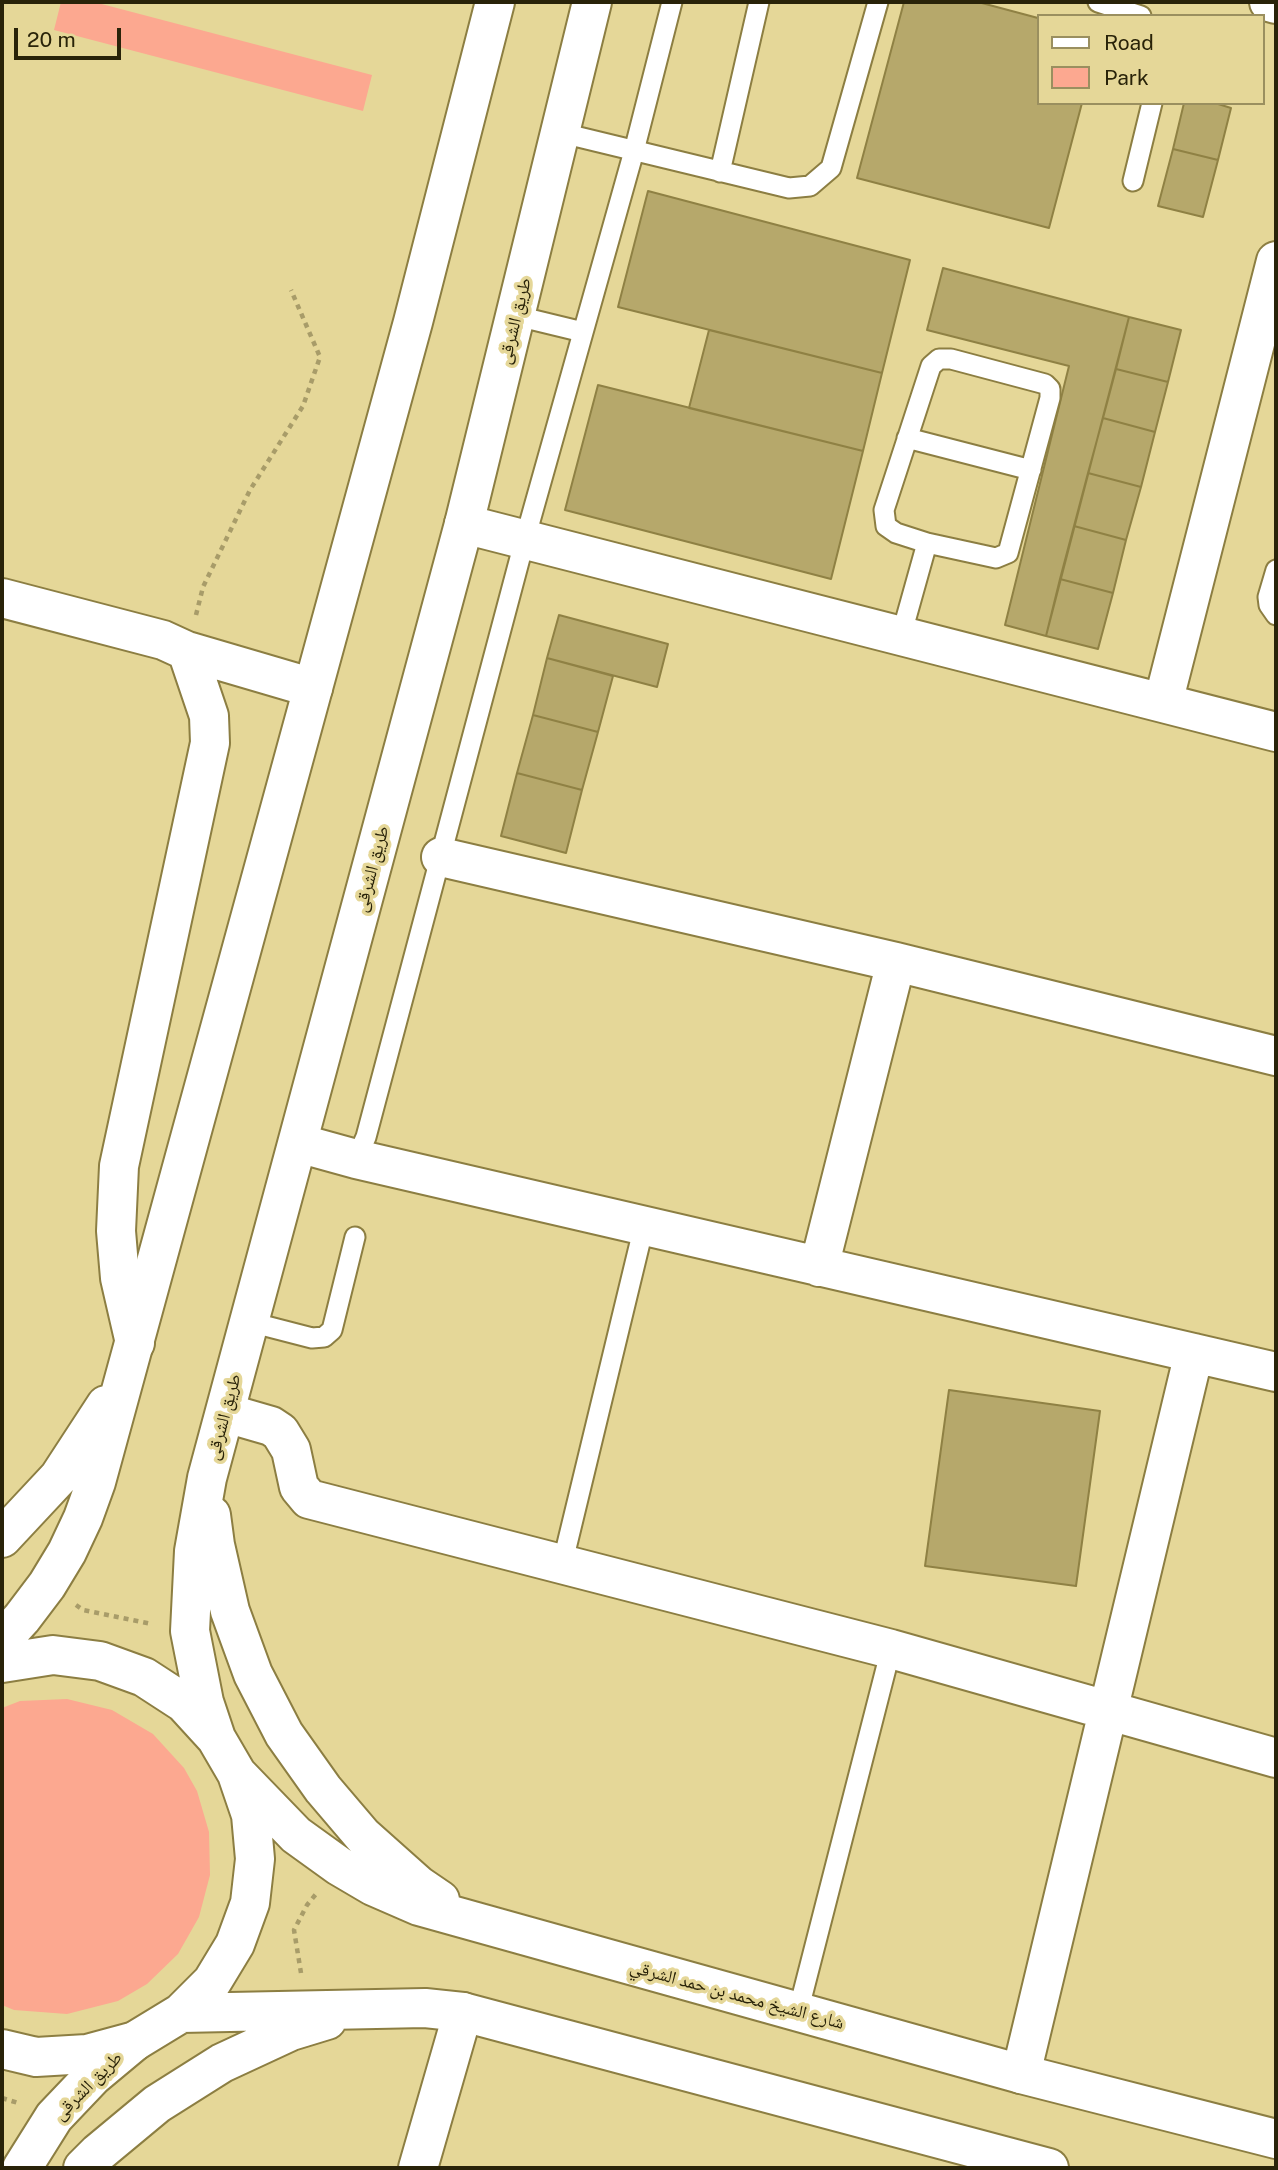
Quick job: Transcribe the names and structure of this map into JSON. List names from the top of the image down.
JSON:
{
  "streets": {
    "main road": ["طريق الشرقى", "شارع الشيخ محمد بن حمد الشرقي"]
  },
  "legend": ["Road", "Park"],
  "scale_bar": "20 m"
}
